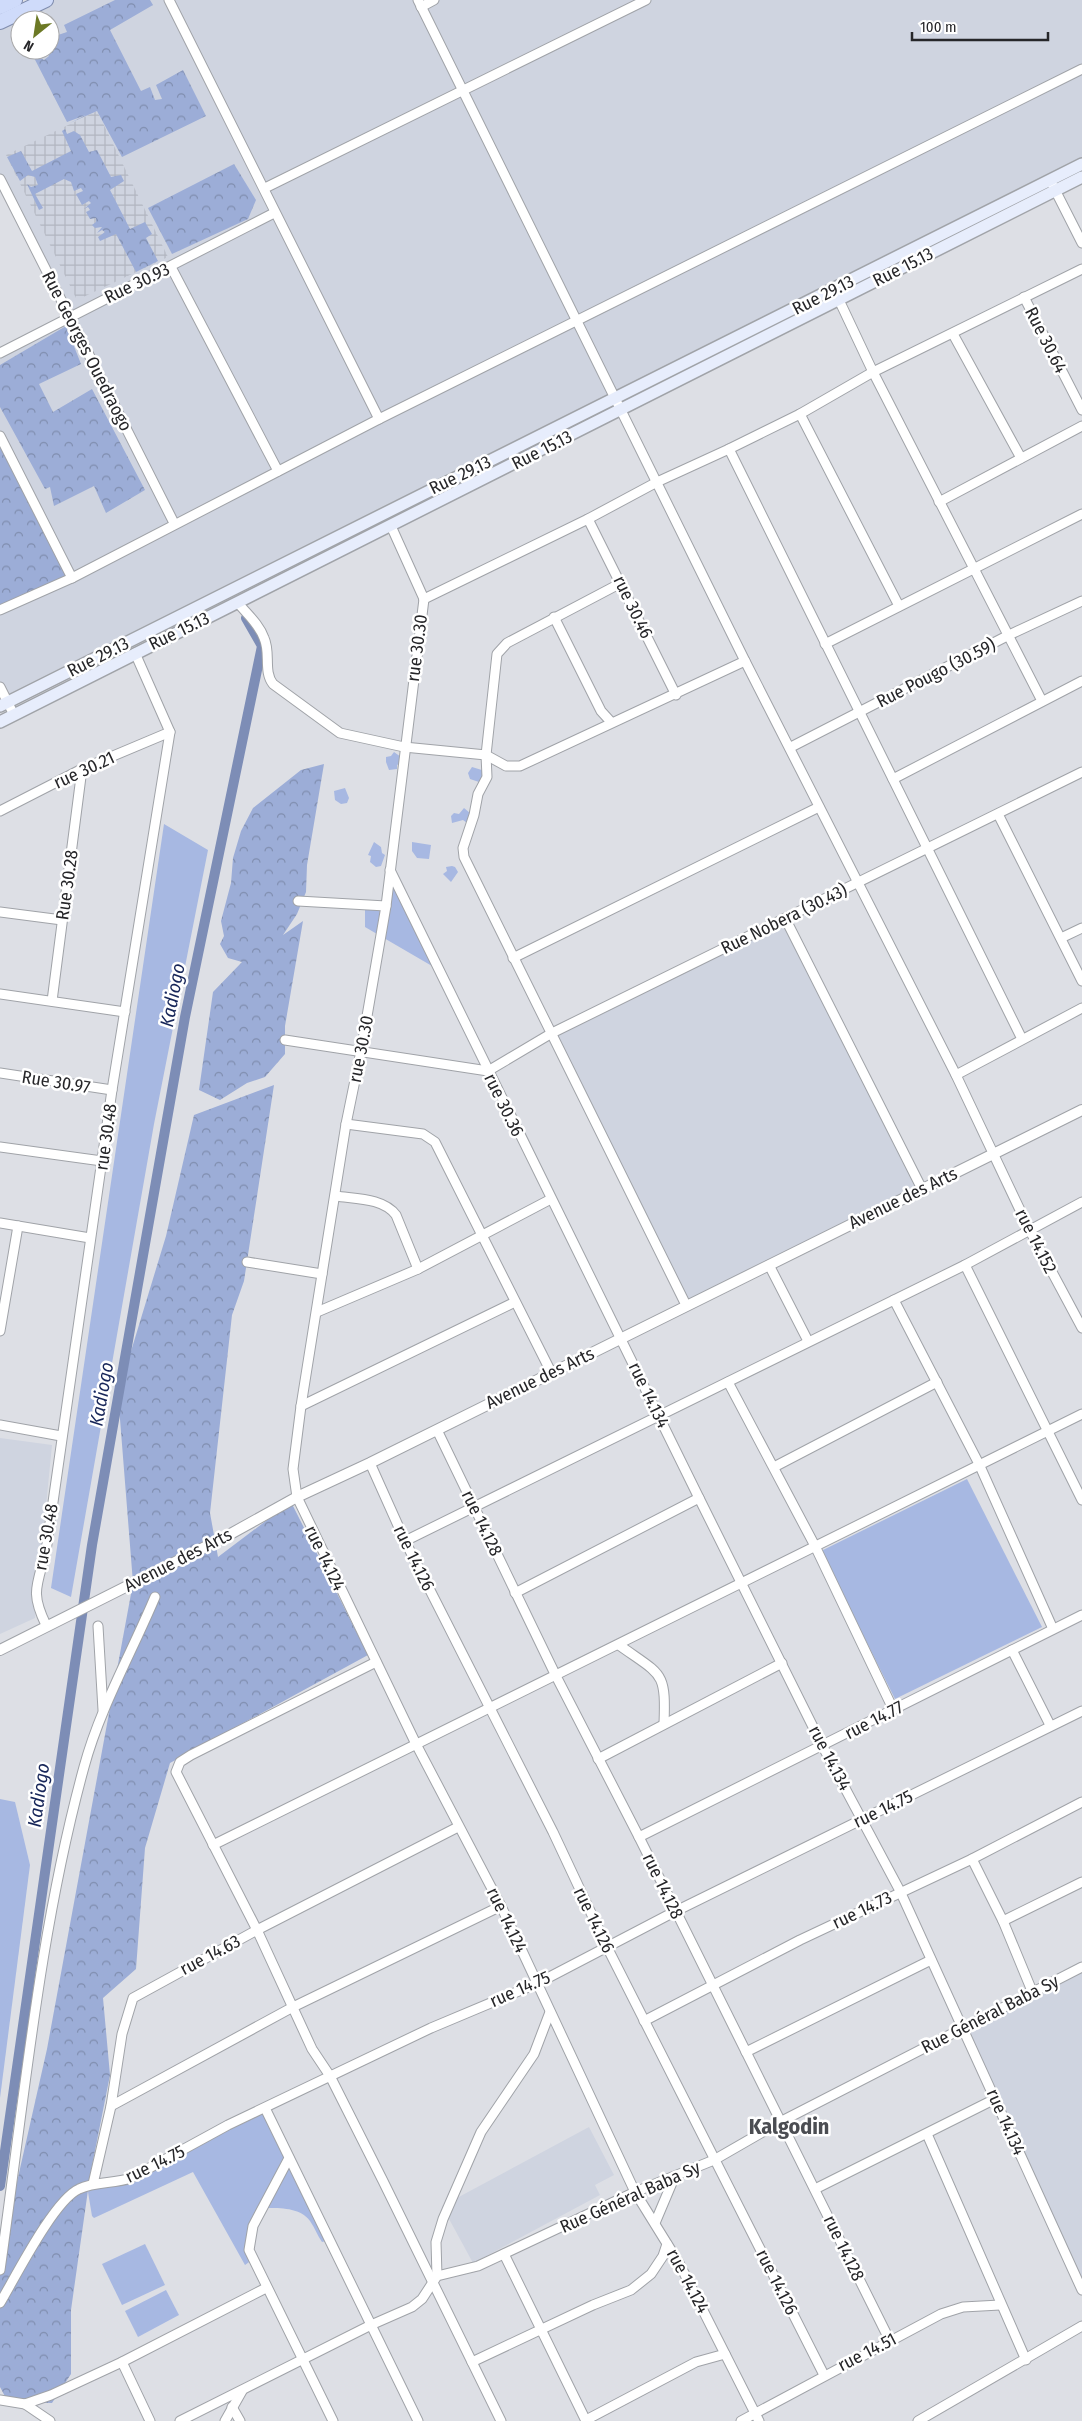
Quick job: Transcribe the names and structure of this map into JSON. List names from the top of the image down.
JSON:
{
  "streets": {
    "main road": ["Rue 15.13", "Rue 29.13"],
    "street": [
      "Rue 30.93",
      "Rue 30.64",
      "Rue Georges Ouedraogo",
      "rue 30.46",
      "rue 30.30",
      "Rue Pougo (30.59)",
      "rue 30.21",
      "Rue 30.28",
      "Rue Nobera (30.43)",
      "Rue 30.97",
      "rue 30.36",
      "rue 30.48",
      "Avenue des Arts",
      "rue 14.152",
      "rue 14.134",
      "rue 14.128",
      "rue 14.124",
      "rue 14.126",
      "rue 14.77",
      "rue 14.75",
      "rue 14.73",
      "rue 14.63",
      "Rue Général Baba Sy",
      "rue 14.51"
    ]
  },
  "crossings": [
    ["Rue 15.13", "Rue 29.13"],
    ["Rue 15.13", "rue 14.152"],
    ["Rue 30.93", "Rue Georges Ouedraogo"],
    ["Rue 29.13", "rue 14.152"],
    ["rue 30.30", "rue 30.36"],
    ["rue 30.30", "Avenue des Arts"],
    ["rue 30.30", "rue 14.124"],
    ["Rue Pougo (30.59)", "rue 14.152"],
    ["rue 30.21", "Rue 30.28"],
    ["rue 30.21", "rue 30.48"],
    ["Rue Nobera (30.43)", "rue 30.36"],
    ["Rue Nobera (30.43)", "rue 14.152"],
    ["Rue 30.97", "rue 30.48"],
    ["rue 30.36", "Avenue des Arts"],
    ["rue 30.36", "rue 14.134"],
    ["rue 30.48", "Avenue des Arts"],
    ["Avenue des Arts", "rue 14.152"],
    ["Avenue des Arts", "rue 14.134"],
    ["Avenue des Arts", "rue 14.128"],
    ["Avenue des Arts", "rue 14.124"],
    ["Avenue des Arts", "rue 14.126"],
    ["rue 14.134", "rue 14.77"],
    ["rue 14.134", "rue 14.75"],
    ["rue 14.134", "rue 14.73"],
    ["rue 14.134", "Rue Général Baba Sy"],
    ["rue 14.128", "rue 14.77"],
    ["rue 14.128", "rue 14.75"],
    ["rue 14.128", "rue 14.73"],
    ["rue 14.128", "Rue Général Baba Sy"],
    ["rue 14.128", "rue 14.51"],
    ["rue 14.124", "rue 14.75"],
    ["rue 14.124", "rue 14.63"],
    ["rue 14.124", "Rue Général Baba Sy"],
    ["rue 14.124", "rue 14.51"],
    ["rue 14.126", "rue 14.75"],
    ["rue 14.126", "rue 14.73"],
    ["rue 14.126", "Rue Général Baba Sy"],
    ["rue 14.126", "rue 14.51"],
    ["rue 14.75", "rue 14.63"]
  ],
  "districts": ["Kalgodin"],
  "water": ["Kadiogo"],
  "scale_bar": "100 m",
  "north": "bottom left"
}
